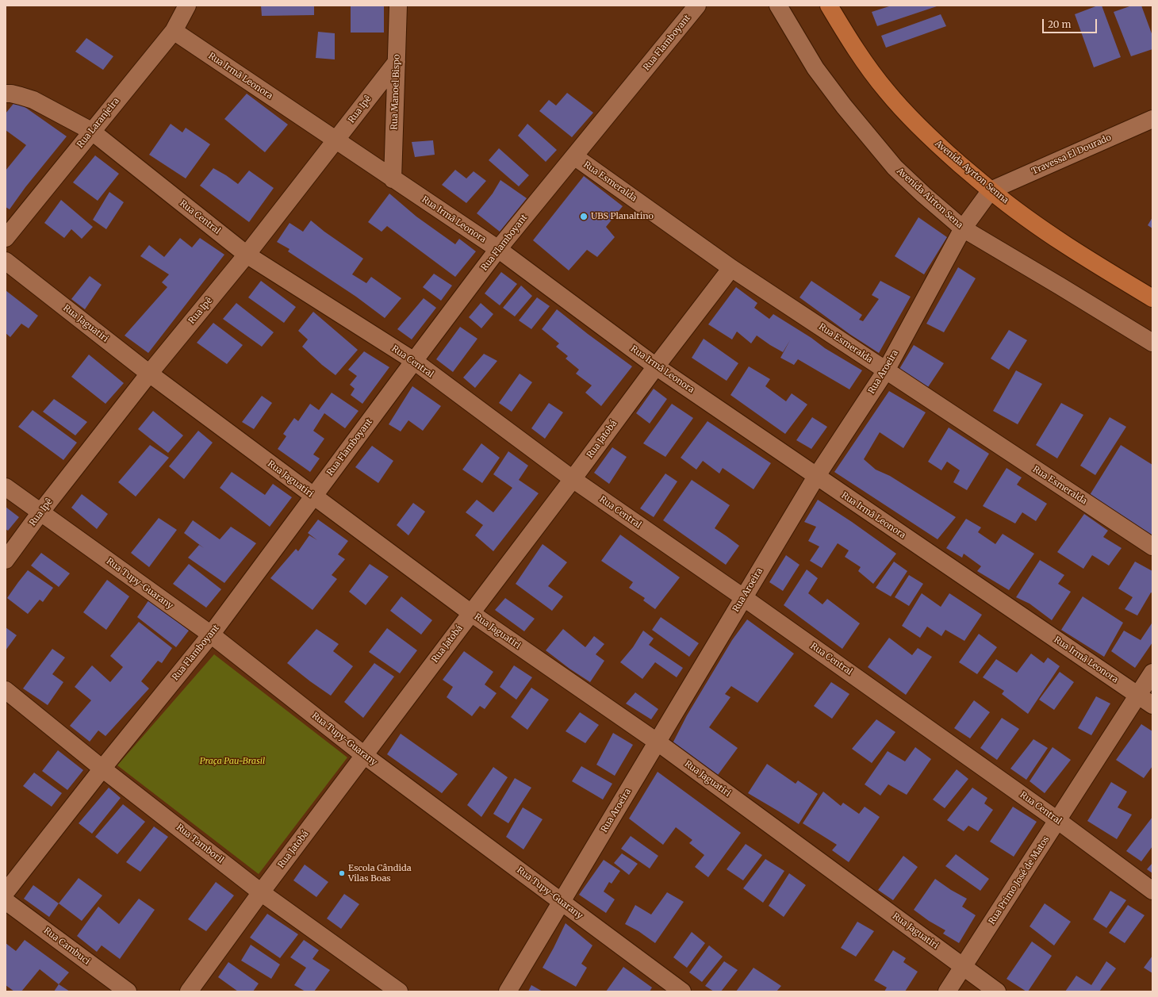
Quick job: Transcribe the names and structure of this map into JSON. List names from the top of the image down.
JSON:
{
  "streets": {
    "highway": ["Avenida Ayrton Senna"],
    "street": [
      "Rua Flamboyant",
      "Rua Irmã Leonora",
      "Rua Manoel Bispo",
      "Rua Ipê",
      "Rua Laranjeira",
      "Travessa El Dourado",
      "Rua Esmeralda",
      "Avenida Airton Sena",
      "Rua Central",
      "Rua Jaguatiri",
      "Rua Aroeira",
      "Rua Jatobá",
      "Rua Tupy-Guarany",
      "Rua Tamboril",
      "Rua Primo José de Matos",
      "Rua Cambuci"
    ]
  },
  "crossings": [
    ["Rua Flamboyant", "Rua Irmã Leonora"],
    ["Rua Flamboyant", "Rua Esmeralda"],
    ["Rua Flamboyant", "Rua Central"],
    ["Rua Flamboyant", "Rua Jaguatiri"],
    ["Rua Flamboyant", "Rua Tupy-Guarany"],
    ["Rua Flamboyant", "Rua Tamboril"],
    ["Rua Irmã Leonora", "Rua Manoel Bispo"],
    ["Rua Irmã Leonora", "Rua Ipê"],
    ["Rua Irmã Leonora", "Rua Laranjeira"],
    ["Rua Irmã Leonora", "Rua Aroeira"],
    ["Rua Irmã Leonora", "Rua Jatobá"],
    ["Rua Irmã Leonora", "Rua Primo José de Matos"],
    ["Rua Manoel Bispo", "Rua Ipê"],
    ["Rua Ipê", "Rua Central"],
    ["Rua Ipê", "Rua Jaguatiri"],
    ["Rua Ipê", "Rua Tupy-Guarany"],
    ["Rua Laranjeira", "Rua Central"],
    ["Travessa El Dourado", "Avenida Ayrton Senna"],
    ["Travessa El Dourado", "Rua Aroeira"],
    ["Avenida Ayrton Senna", "Rua Aroeira"],
    ["Rua Esmeralda", "Rua Aroeira"],
    ["Rua Esmeralda", "Rua Jatobá"],
    ["Avenida Airton Sena", "Rua Aroeira"],
    ["Rua Central", "Rua Aroeira"],
    ["Rua Central", "Rua Jatobá"],
    ["Rua Central", "Rua Primo José de Matos"],
    ["Rua Jaguatiri", "Rua Aroeira"],
    ["Rua Jaguatiri", "Rua Jatobá"],
    ["Rua Jaguatiri", "Rua Primo José de Matos"],
    ["Rua Aroeira", "Rua Tupy-Guarany"],
    ["Rua Jatobá", "Rua Tupy-Guarany"],
    ["Rua Jatobá", "Rua Tamboril"]
  ],
  "parks": ["Praça Pau-Brasil"],
  "places": ["UBS Planaltino", "Escola Cândida Vilas Boas"],
  "scale_bar": "20 m"
}
